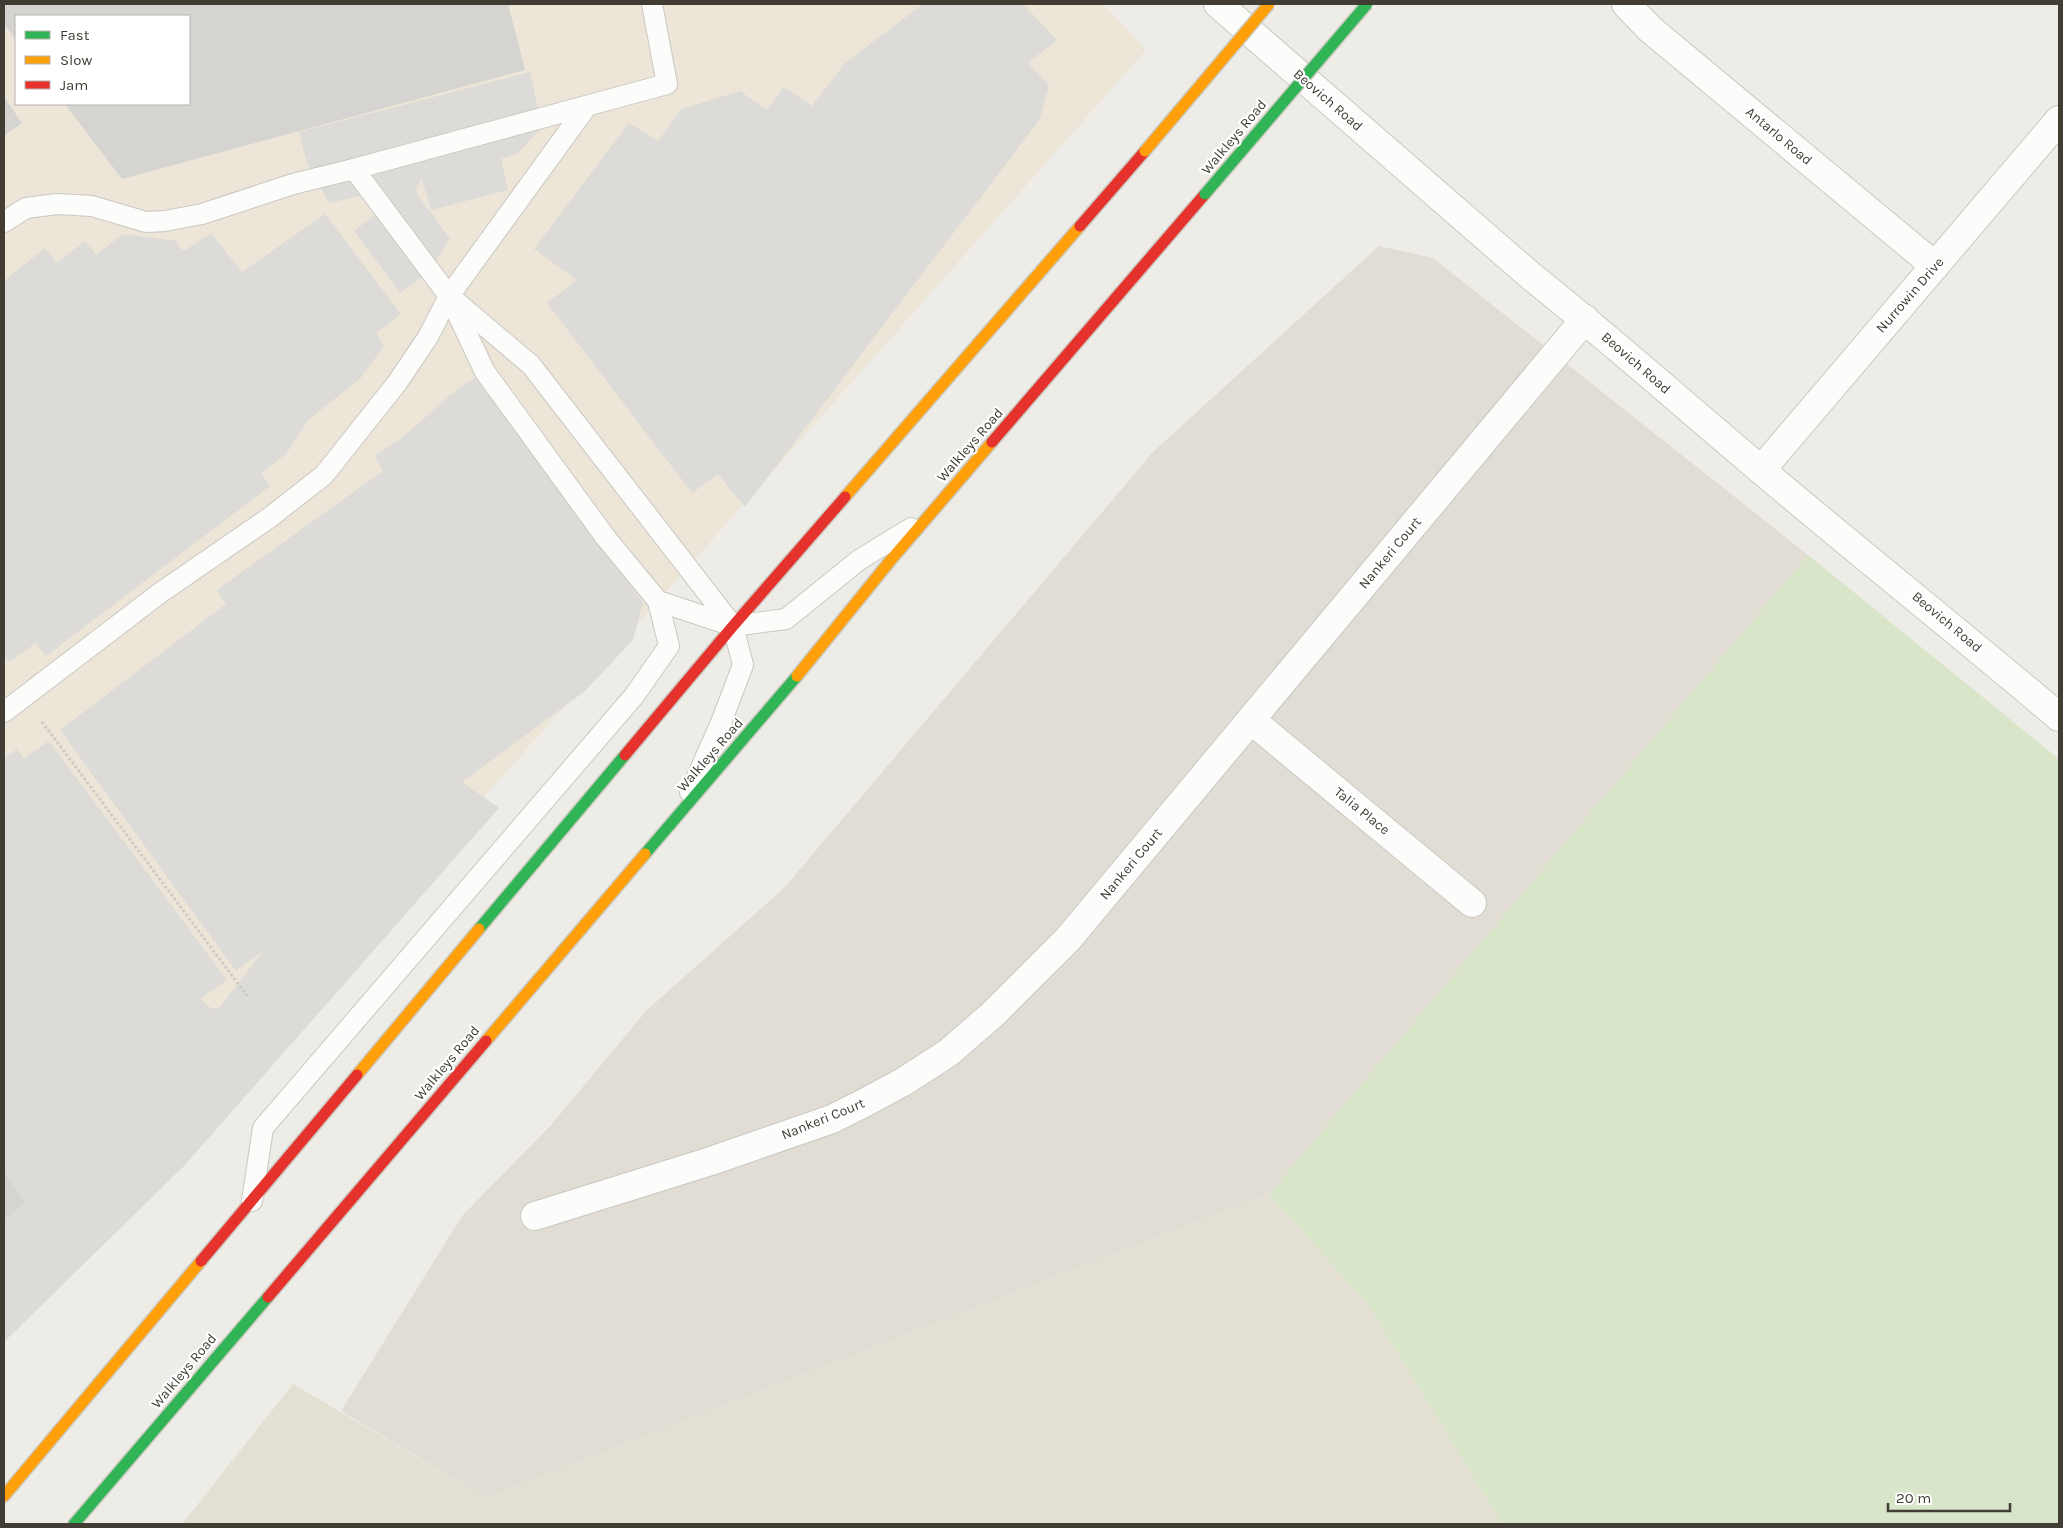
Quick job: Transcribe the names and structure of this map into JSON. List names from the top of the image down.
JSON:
{
  "streets": {
    "main road": ["Walkleys Road"],
    "street": [
      "Beovich Road",
      "Antarlo Road",
      "Nurrowin Drive",
      "Nankeri Court",
      "Talia Place"
    ]
  },
  "crossings": [
    ["Beovich Road", "Nurrowin Drive"],
    ["Beovich Road", "Nankeri Court"],
    ["Antarlo Road", "Nurrowin Drive"],
    ["Nankeri Court", "Talia Place"]
  ],
  "legend": ["Fast", "Slow", "Jam"],
  "scale_bar": "20 m"
}
